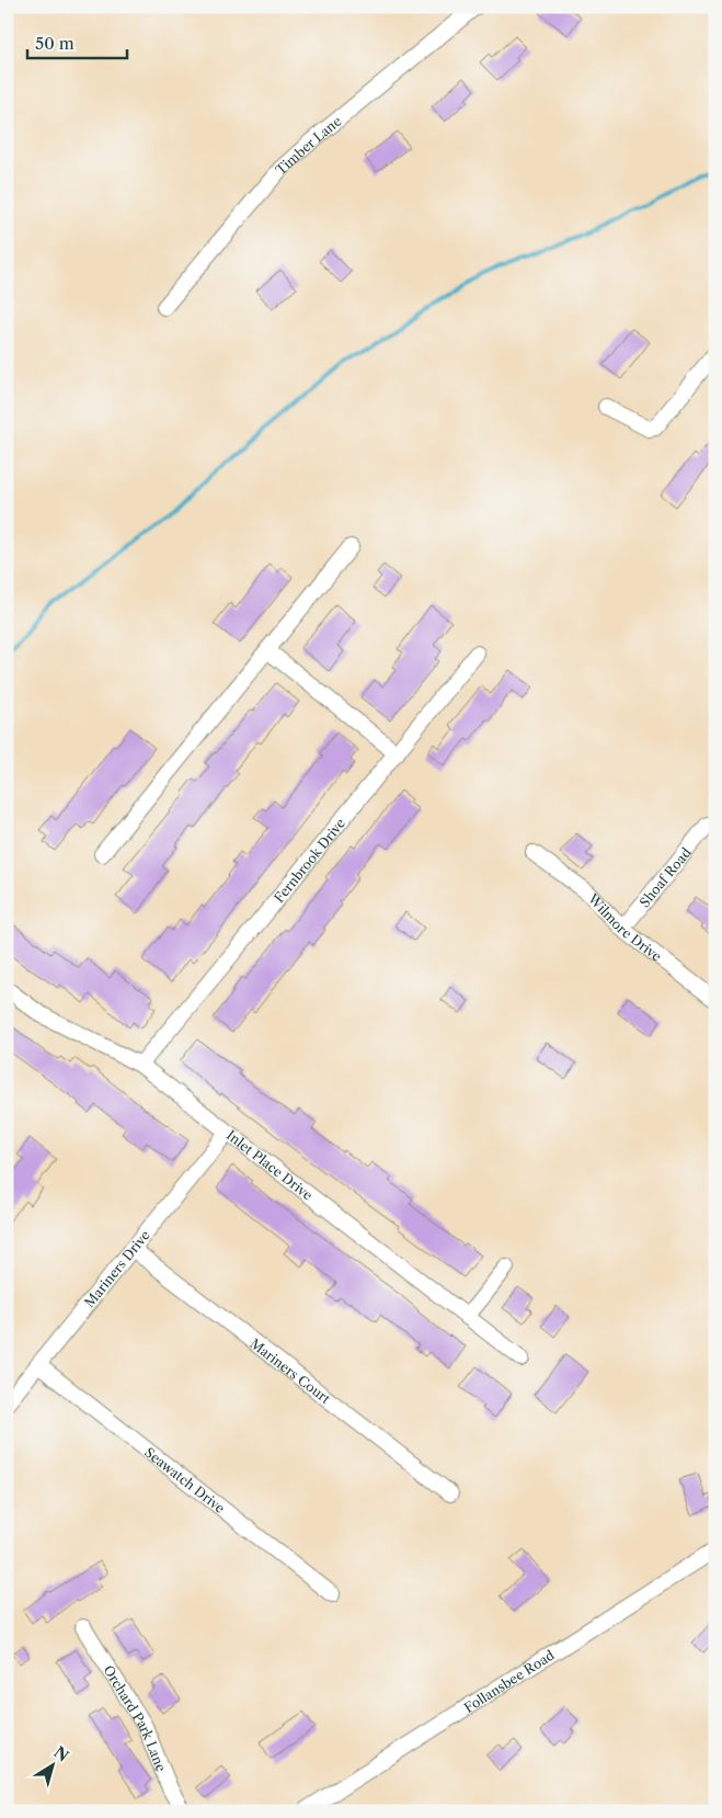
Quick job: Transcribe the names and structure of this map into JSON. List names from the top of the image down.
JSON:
{
  "streets": {
    "street": [
      "Timber Lane",
      "Fernbrook Drive",
      "Shoaf Road",
      "Wilmore Drive",
      "Inlet Place Drive",
      "Mariners Drive",
      "Mariners Court",
      "Seawatch Drive",
      "Follansbee Road",
      "Orchard Park Lane"
    ]
  },
  "crossings": [
    ["Fernbrook Drive", "Inlet Place Drive"],
    ["Shoaf Road", "Wilmore Drive"],
    ["Inlet Place Drive", "Mariners Drive"],
    ["Mariners Drive", "Mariners Court"],
    ["Mariners Drive", "Seawatch Drive"]
  ],
  "scale_bar": "50 m",
  "north": "top right"
}
